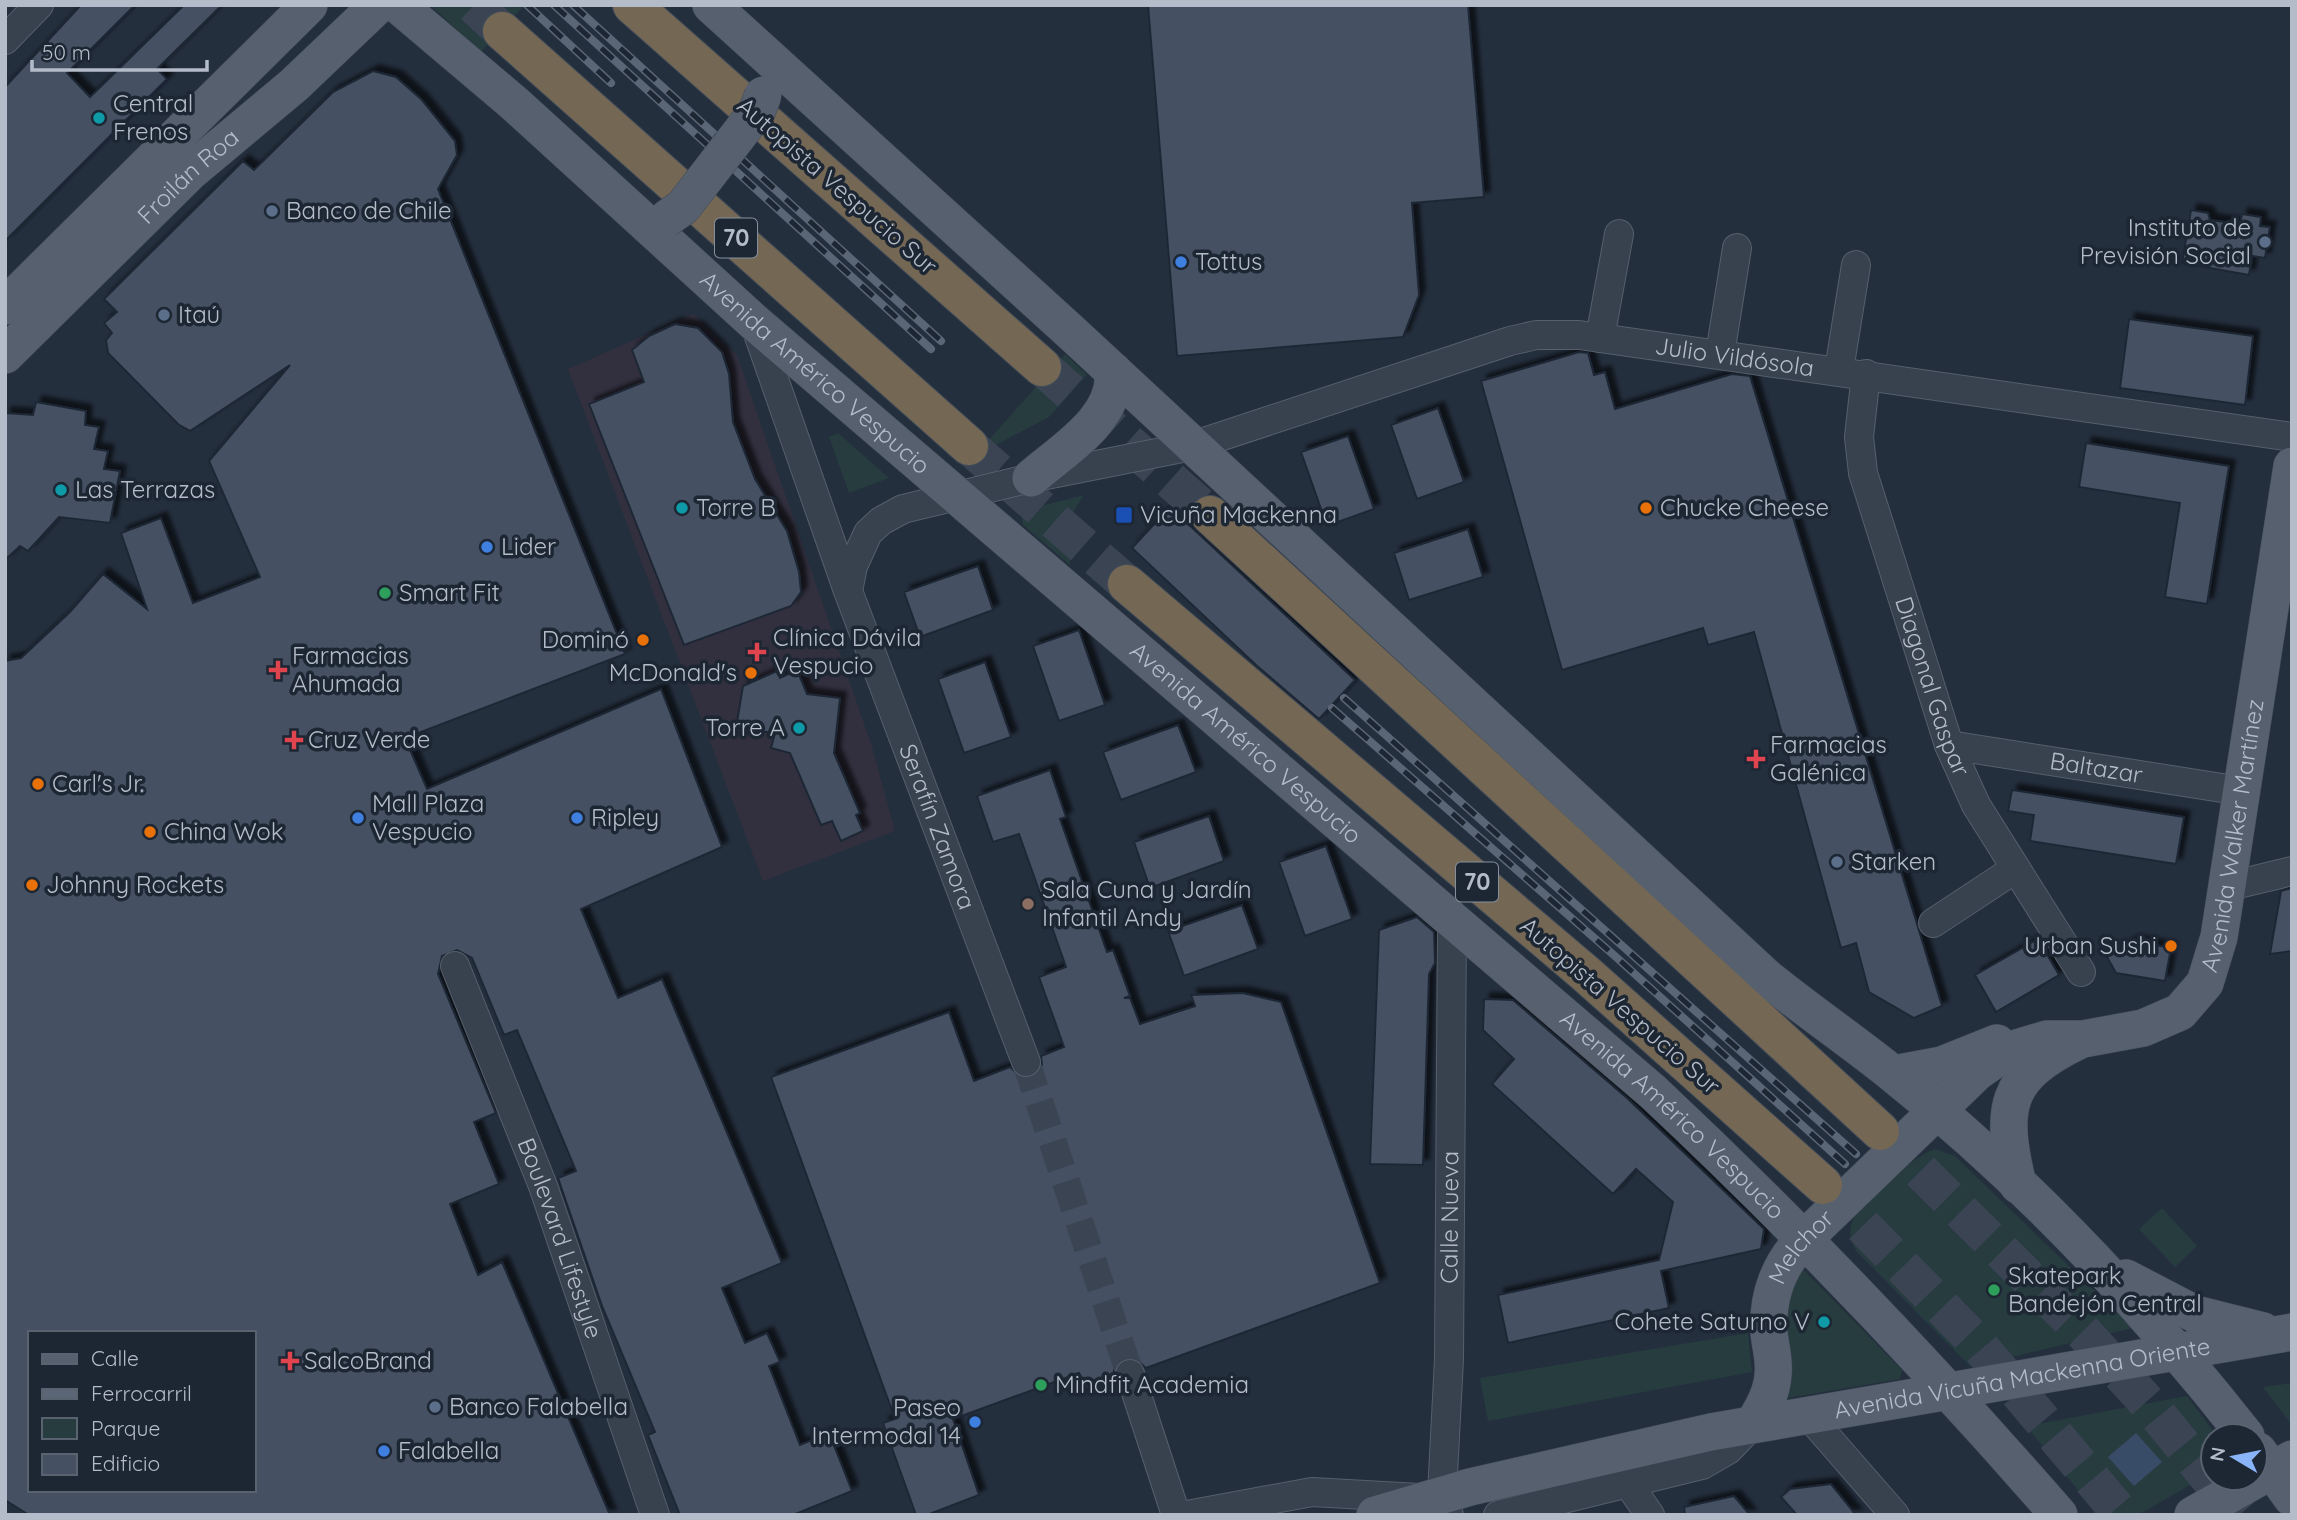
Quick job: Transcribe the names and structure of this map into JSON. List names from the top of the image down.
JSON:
{
  "streets": {
    "highway": ["Autopista Vespucio Sur", "70"],
    "main road": [
      "Froilán Roa",
      "Avenida Américo Vespucio",
      "Avenida Walker Martínez",
      "Melchor",
      "Avenida Vicuña Mackenna Oriente"
    ],
    "street": [
      "Julio Vildósola",
      "Diagonal Gaspar",
      "Baltazar",
      "Serafín Zamora",
      "Calle Nueva",
      "Boulevard Lifestyle"
    ]
  },
  "crossings": [
    ["Julio Vildósola", "Diagonal Gaspar"],
    ["Avenida Américo Vespucio", "Serafín Zamora"],
    ["Avenida Américo Vespucio", "Calle Nueva"],
    ["Avenida Américo Vespucio", "Melchor"],
    ["Avenida Américo Vespucio", "Avenida Vicuña Mackenna Oriente"],
    ["Diagonal Gaspar", "Baltazar"],
    ["Baltazar", "Avenida Walker Martínez"],
    ["Avenida Walker Martínez", "Melchor"],
    ["Calle Nueva", "Avenida Vicuña Mackenna Oriente"],
    ["Melchor", "Avenida Vicuña Mackenna Oriente"]
  ],
  "places": {
    "other": [
      "Central Frenos",
      "Banco de Chile",
      "Instituto de Previsión Social",
      "Tottus",
      "Itaú",
      "Las Terrazas",
      "Torre B",
      "Chucke Cheese",
      "Lider",
      "Smart Fit",
      "Dominó",
      "McDonald's",
      "Torre A",
      "Carl's Jr.",
      "Mall Plaza Vespucio",
      "Ripley",
      "China Wok",
      "Starken",
      "Johnny Rockets",
      "Sala Cuna y Jardín Infantil Andy",
      "Urban Sushi",
      "Skatepark Bandejón Central",
      "Cohete Saturno V",
      "Mindfit Academia",
      "Banco Falabella",
      "Paseo Intermodal 14",
      "Falabella"
    ],
    "transit": ["Vicuña Mackenna"],
    "health": [
      "Clínica Dávila Vespucio",
      "Farmacias Ahumada",
      "Cruz Verde",
      "Farmacias Galénica",
      "SalcoBrand"
    ]
  },
  "legend": [
    "Calle",
    "Ferrocarril",
    "Parque",
    "Edificio"
  ],
  "scale_bar": "50 m",
  "north": "left"
}
